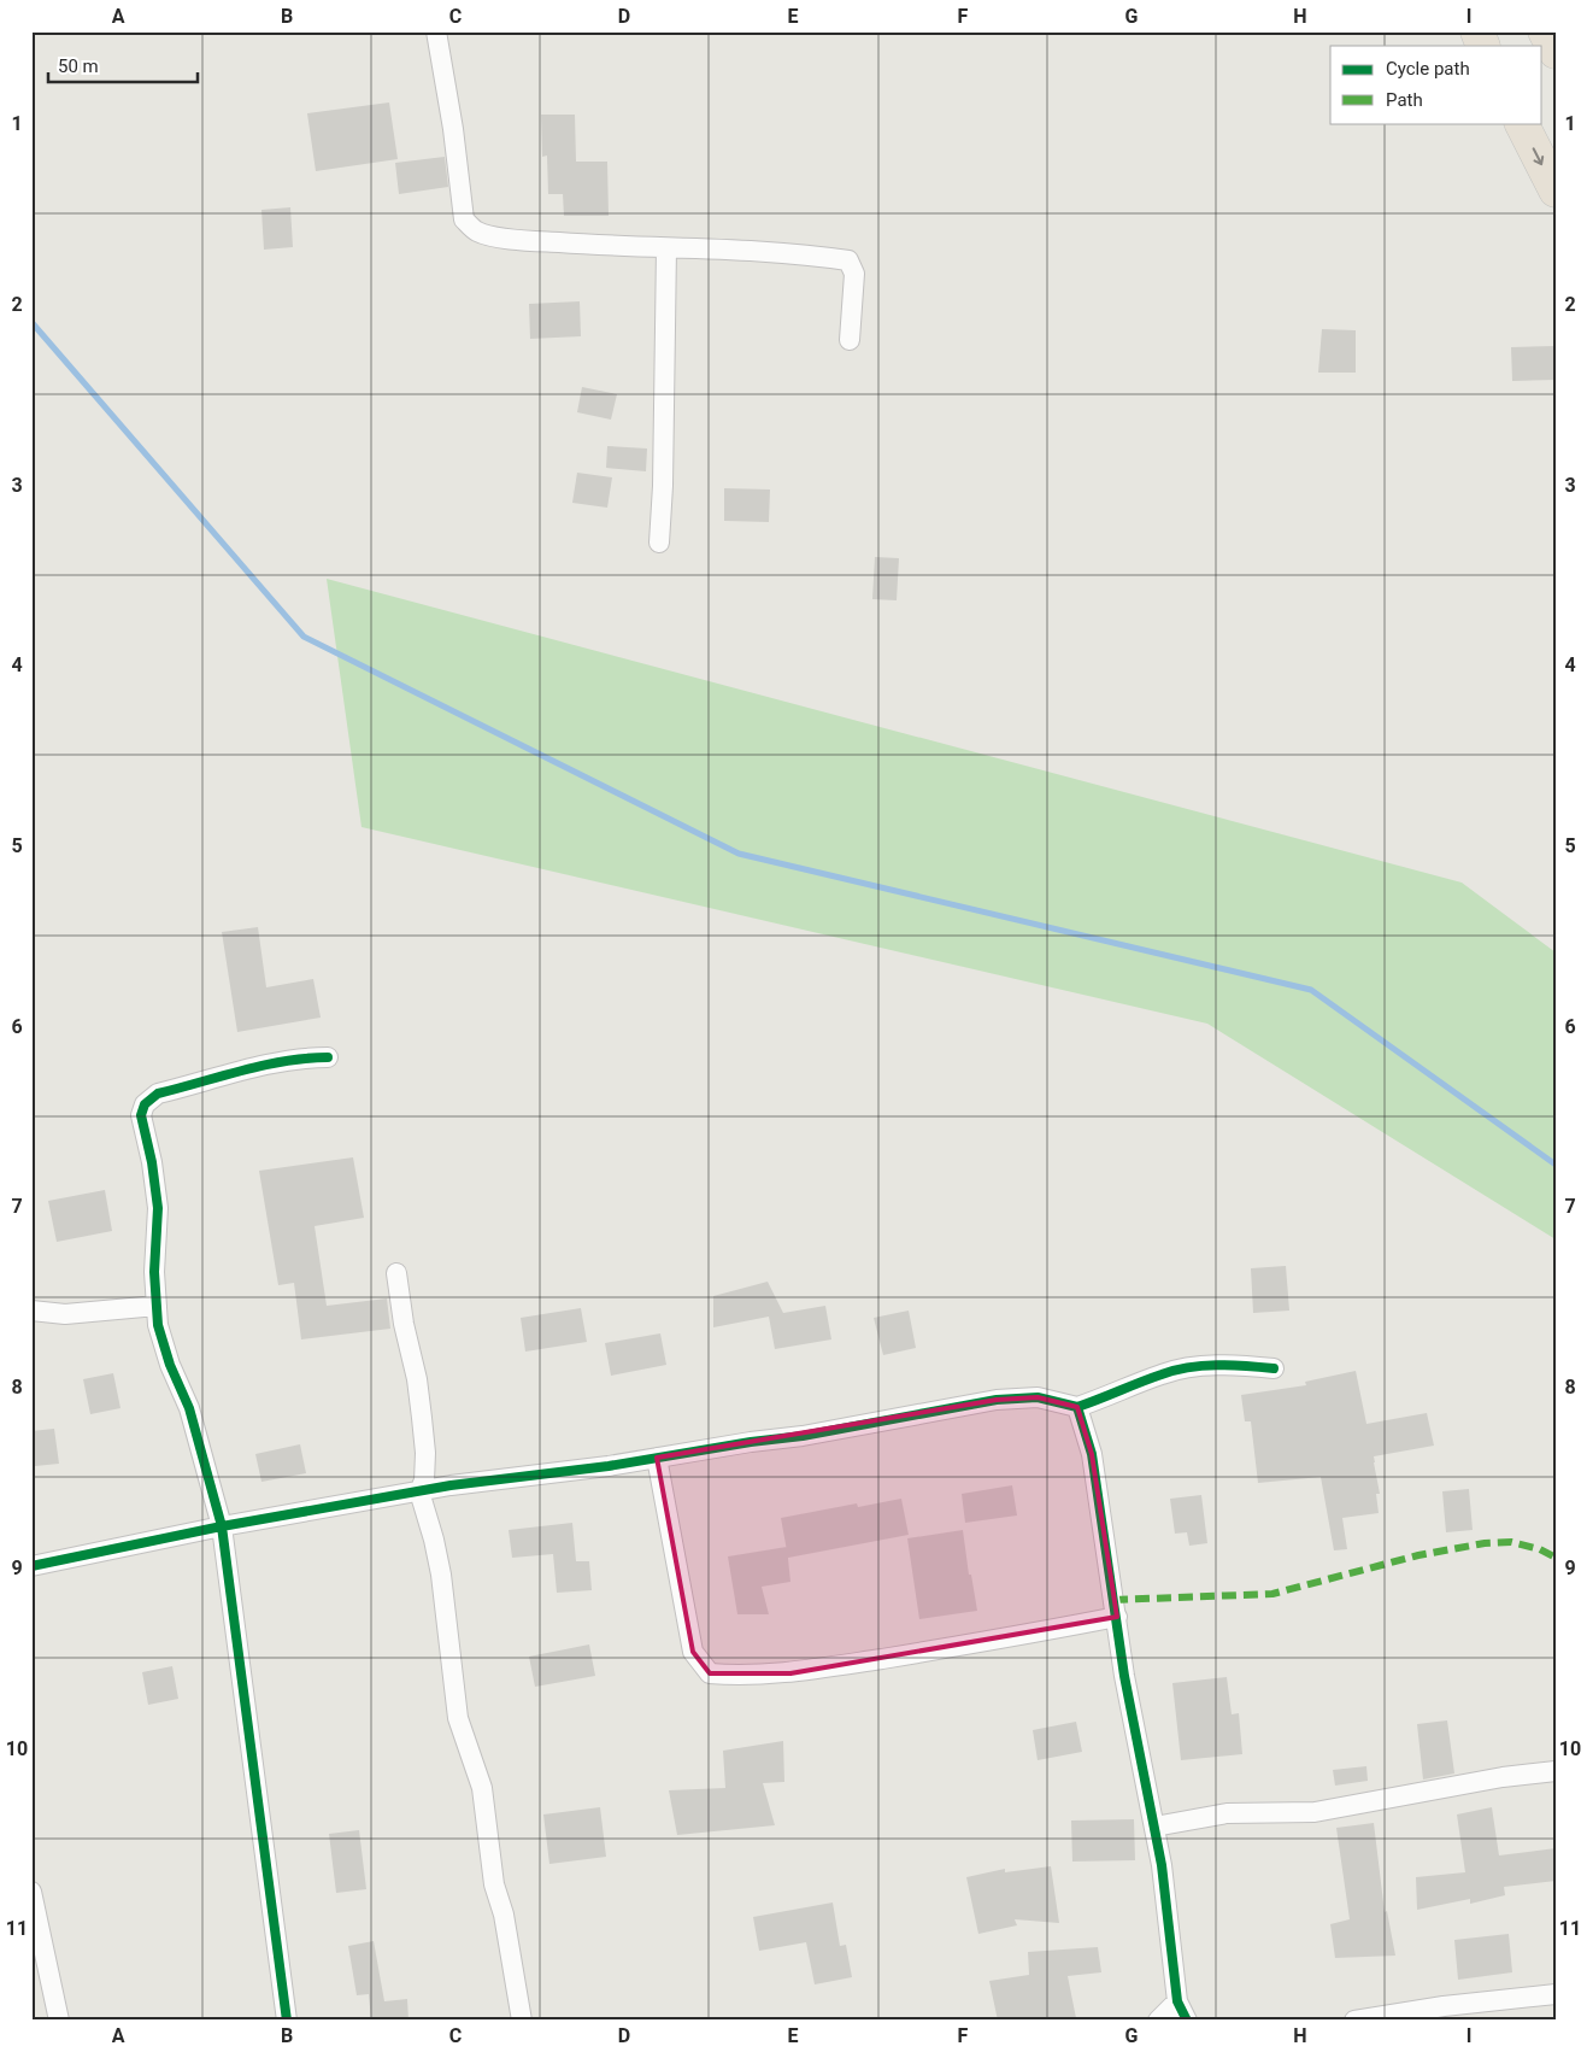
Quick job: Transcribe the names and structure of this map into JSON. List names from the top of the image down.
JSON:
{
  "legend": ["Cycle path", "Path"],
  "scale_bar": "50 m",
  "grid": {
    "columns": [
      "A",
      "B",
      "C",
      "D",
      "E",
      "F",
      "G",
      "H",
      "I"
    ],
    "rows": [
      "1",
      "2",
      "3",
      "4",
      "5",
      "6",
      "7",
      "8",
      "9",
      "10",
      "11"
    ]
  }
}
